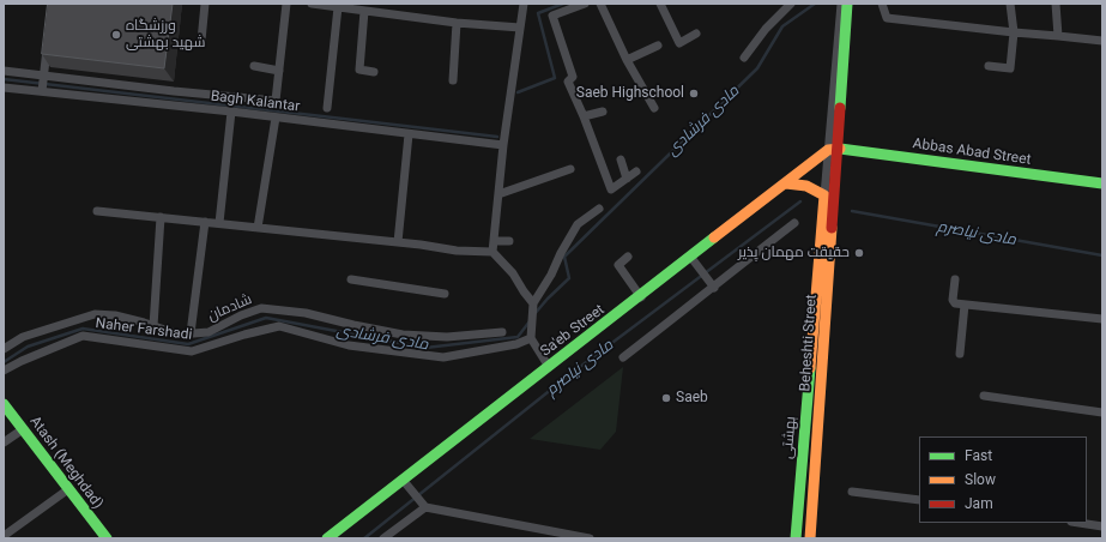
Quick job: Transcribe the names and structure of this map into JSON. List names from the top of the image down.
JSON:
{
  "streets": {
    "main road": [
      "Abbas Abad Street",
      "Sa'eb Street",
      "Beheshti Street",
      "بهشتی",
      "Atash (Meghdad)"
    ],
    "street": ["Bagh Kalantar", "شادمان", "Naher Farshadi"]
  },
  "crossings": [
    ["Abbas Abad Street", "Sa'eb Street"],
    ["Abbas Abad Street", "Beheshti Street"],
    ["Sa'eb Street", "Beheshti Street"]
  ],
  "water": ["مادی فرشادی", "مادی نیاصرم"],
  "places": [
    "ورزشگاه شهید بهشتی",
    "Saeb Highschool",
    "حقیقت مهمان پذیر",
    "Saeb"
  ],
  "legend": ["Fast", "Slow", "Jam"]
}
